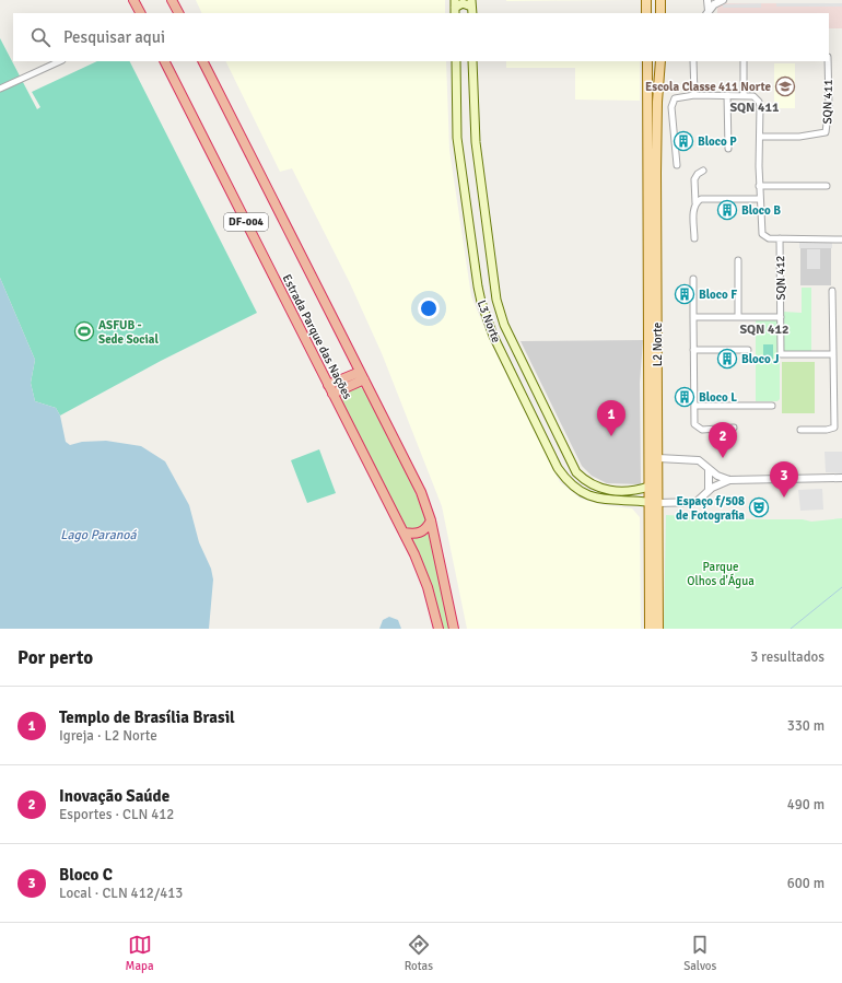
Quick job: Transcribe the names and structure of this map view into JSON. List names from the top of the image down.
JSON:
{
  "streets": {
    "highway": ["DF-004", "Estrada Parque das Nações"],
    "main road": ["L3 Norte", "L2 Norte"],
    "street": ["SQN 411", "SQN 412"]
  },
  "crossings": [
    ["L3 Norte", "L2 Norte"]
  ],
  "districts": ["SQN 411", "SQN 412"],
  "water": ["Lago Paranoá"],
  "parks": ["Parque Olhos d'Água"],
  "places": {
    "school or university": ["Escola Classe 411 Norte"],
    "building": [
      "Bloco P",
      "Bloco B",
      "Bloco F",
      "Bloco J",
      "Bloco L"
    ],
    "sports": ["ASFUB - Sede Social"],
    "theatre": ["Espaço f/508 de Fotografia"]
  },
  "page": {
    "search": "Pesquisar aqui",
    "pins": ["1", "2", "3"],
    "heading": ["Por perto", "3 resultados"],
    "list": [
      {
        "mark": "1",
        "name": "Templo de Brasília Brasil",
        "note": "Igreja · L2 Norte",
        "value": "330 m"
      },
      {
        "mark": "2",
        "name": "Inovação Saúde",
        "note": "Esportes · CLN 412",
        "value": "490 m"
      },
      {
        "mark": "3",
        "name": "Bloco C",
        "note": "Local · CLN 412/413",
        "value": "600 m"
      }
    ],
    "nav": ["Mapa", "Rotas", "Salvos"]
  }
}
